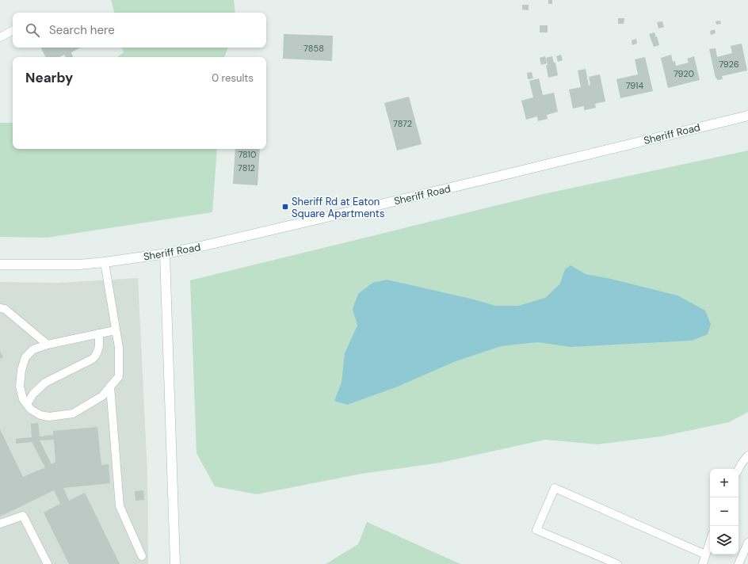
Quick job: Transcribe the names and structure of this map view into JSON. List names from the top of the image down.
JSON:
{
  "streets": {
    "main road": ["Sheriff Road"]
  },
  "places": {
    "transit": ["Sheriff Rd at Eaton Square Apartments"]
  },
  "house_numbers": [
    "7858",
    "7926",
    "7920",
    "7914",
    "7872",
    "7810",
    "7812"
  ],
  "page": {
    "search": "Search here",
    "heading": ["Nearby", "0 results"],
    "map_buttons": ["+", "−"]
  }
}
